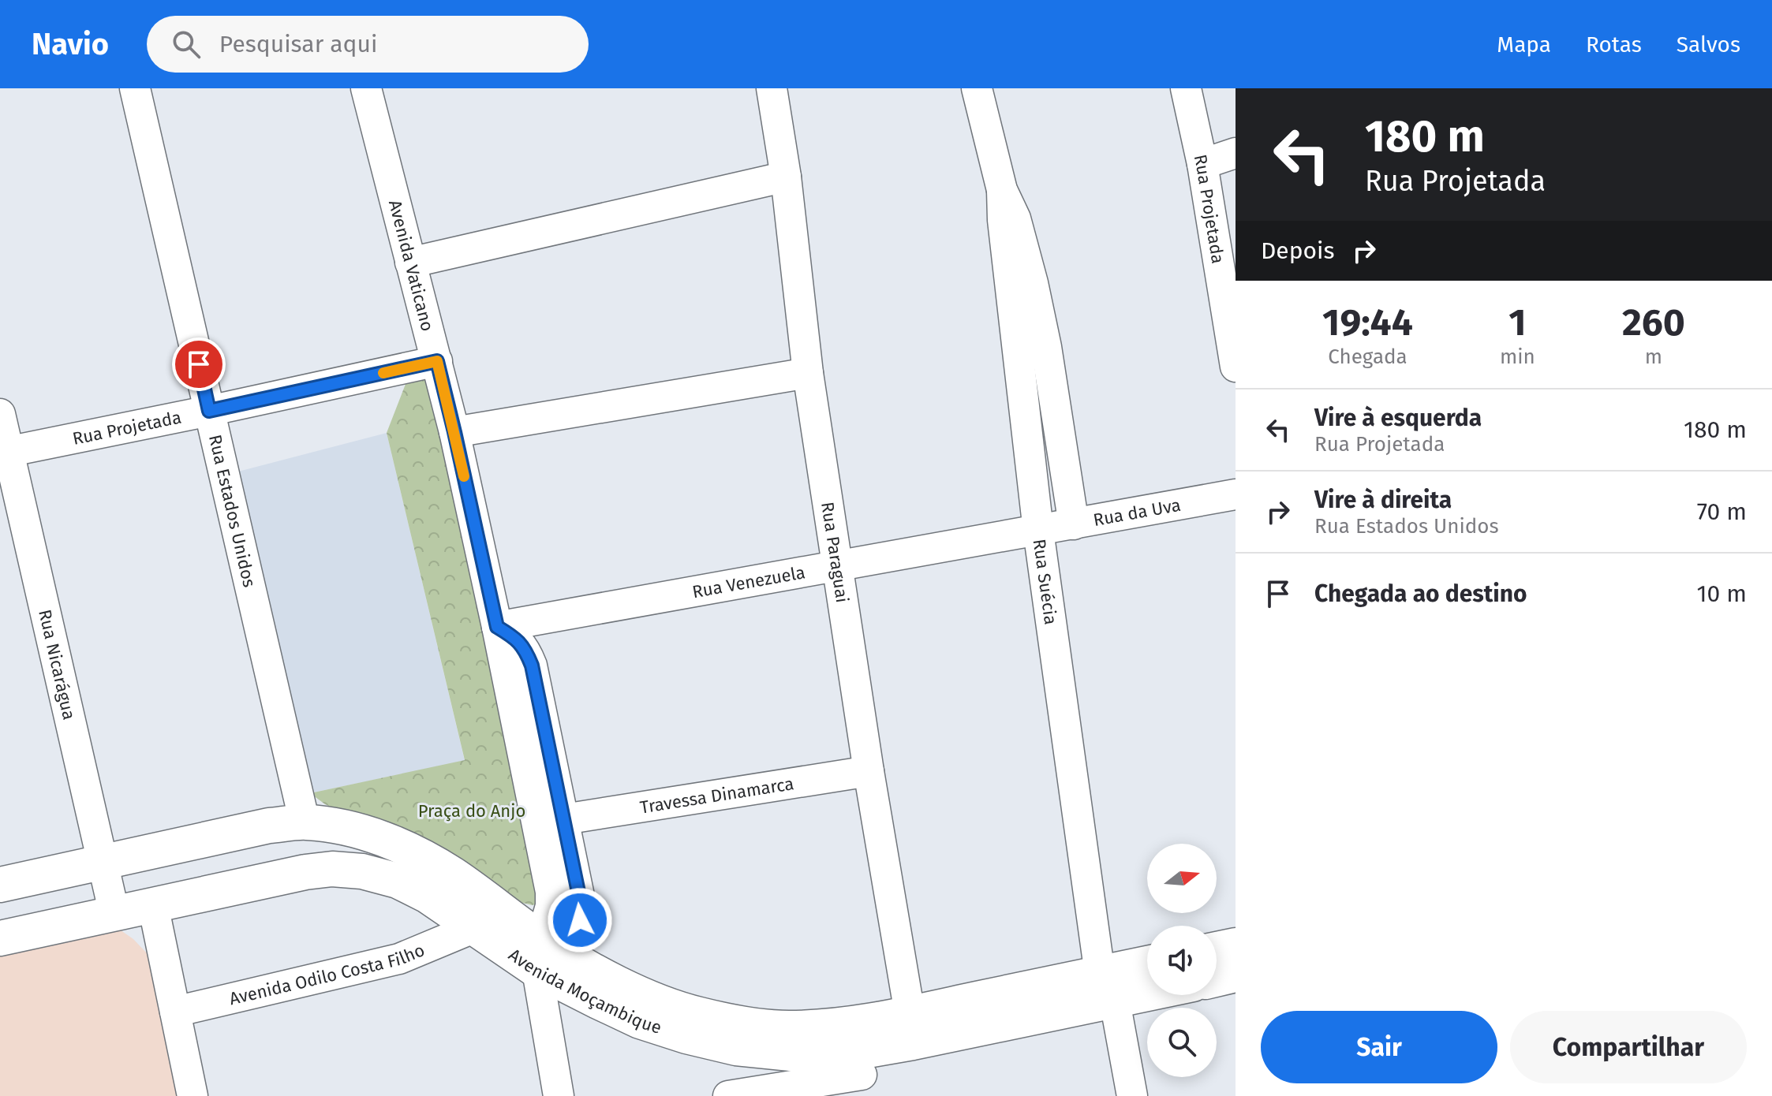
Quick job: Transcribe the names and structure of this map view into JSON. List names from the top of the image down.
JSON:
{
  "streets": {
    "main road": ["Avenida Moçambique"],
    "street": [
      "Rua Projetada",
      "Avenida Vaticano",
      "Rua Estados Unidos",
      "Rua da Uva",
      "Rua Paraguai",
      "Rua Venezuela",
      "Rua Suécia",
      "Rua Nicarágua",
      "Travessa Dinamarca",
      "Avenida Odilo Costa Filho"
    ]
  },
  "crossings": [
    ["Rua Projetada", "Avenida Vaticano"],
    ["Rua Projetada", "Rua Estados Unidos"],
    ["Rua Projetada", "Rua Nicarágua"],
    ["Avenida Vaticano", "Rua Venezuela"],
    ["Avenida Vaticano", "Avenida Moçambique"],
    ["Rua Estados Unidos", "Avenida Moçambique"],
    ["Rua da Uva", "Rua Venezuela"],
    ["Rua da Uva", "Rua Suécia"],
    ["Rua Paraguai", "Rua Venezuela"],
    ["Rua Paraguai", "Travessa Dinamarca"],
    ["Rua Paraguai", "Avenida Moçambique"],
    ["Rua Venezuela", "Rua Suécia"],
    ["Rua Suécia", "Avenida Moçambique"],
    ["Rua Nicarágua", "Avenida Moçambique"],
    ["Avenida Odilo Costa Filho", "Avenida Moçambique"]
  ],
  "parks": ["Praça do Anjo"],
  "north": "right",
  "page": {
    "header": "Navio",
    "search": "Pesquisar aqui",
    "nav": ["Mapa", "Rotas", "Salvos"],
    "turn": ["180 m", "Rua Projetada"],
    "then": "Depois",
    "eta": [
      "19:44",
      "Chegada",
      "1",
      "min",
      "260",
      "m"
    ],
    "list": [
      {
        "name": "Vire à esquerda",
        "note": "Rua Projetada",
        "value": "180 m"
      },
      {
        "name": "Vire à direita",
        "note": "Rua Estados Unidos",
        "value": "70 m"
      },
      {
        "name": "Chegada ao destino",
        "value": "10 m"
      }
    ],
    "buttons": ["Sair", "Compartilhar"]
  }
}
